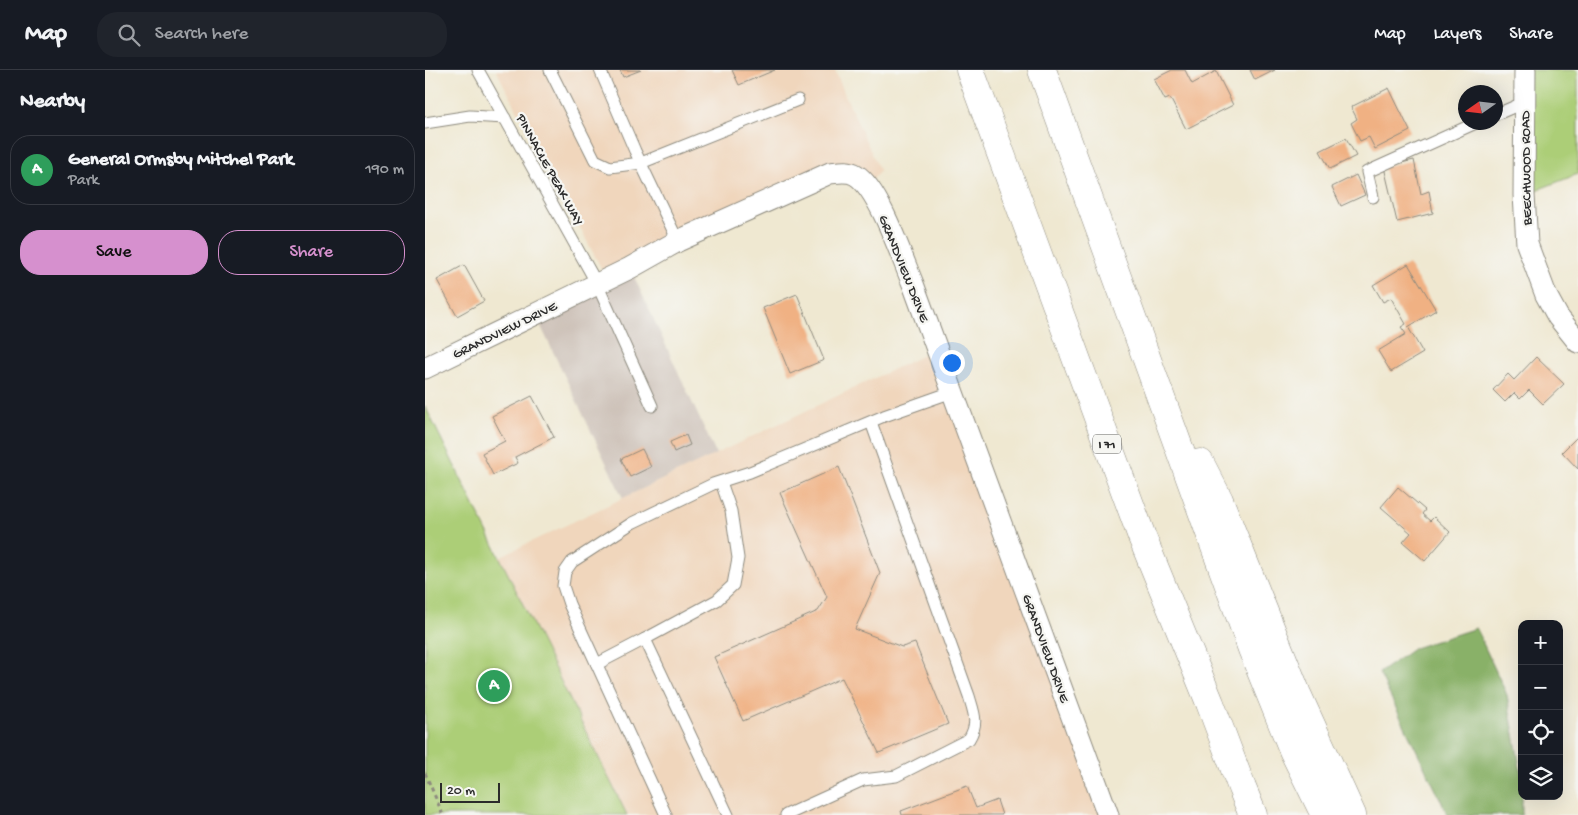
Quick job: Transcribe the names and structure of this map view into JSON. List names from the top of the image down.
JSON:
{
  "streets": {
    "highway": ["I 71"],
    "street": ["BEECHWOOD ROAD", "GRANDVIEW DRIVE"],
    "lane": ["PINNACLE PEAK WAY"]
  },
  "crossings": [
    ["PINNACLE PEAK WAY", "GRANDVIEW DRIVE"]
  ],
  "scale_bar": "20 m",
  "north": "left",
  "page": {
    "header": "Map",
    "search": "Search here",
    "nav": ["Map", "Layers", "Share"],
    "heading": "Nearby",
    "list": [
      {
        "mark": "A",
        "name": "General Ormsby Mitchel Park",
        "note": "Park",
        "value": "190 m"
      }
    ],
    "buttons": ["Save", "Share"],
    "map_buttons": ["+", "−"],
    "pins": "A",
    "scale": "20 m"
  }
}
